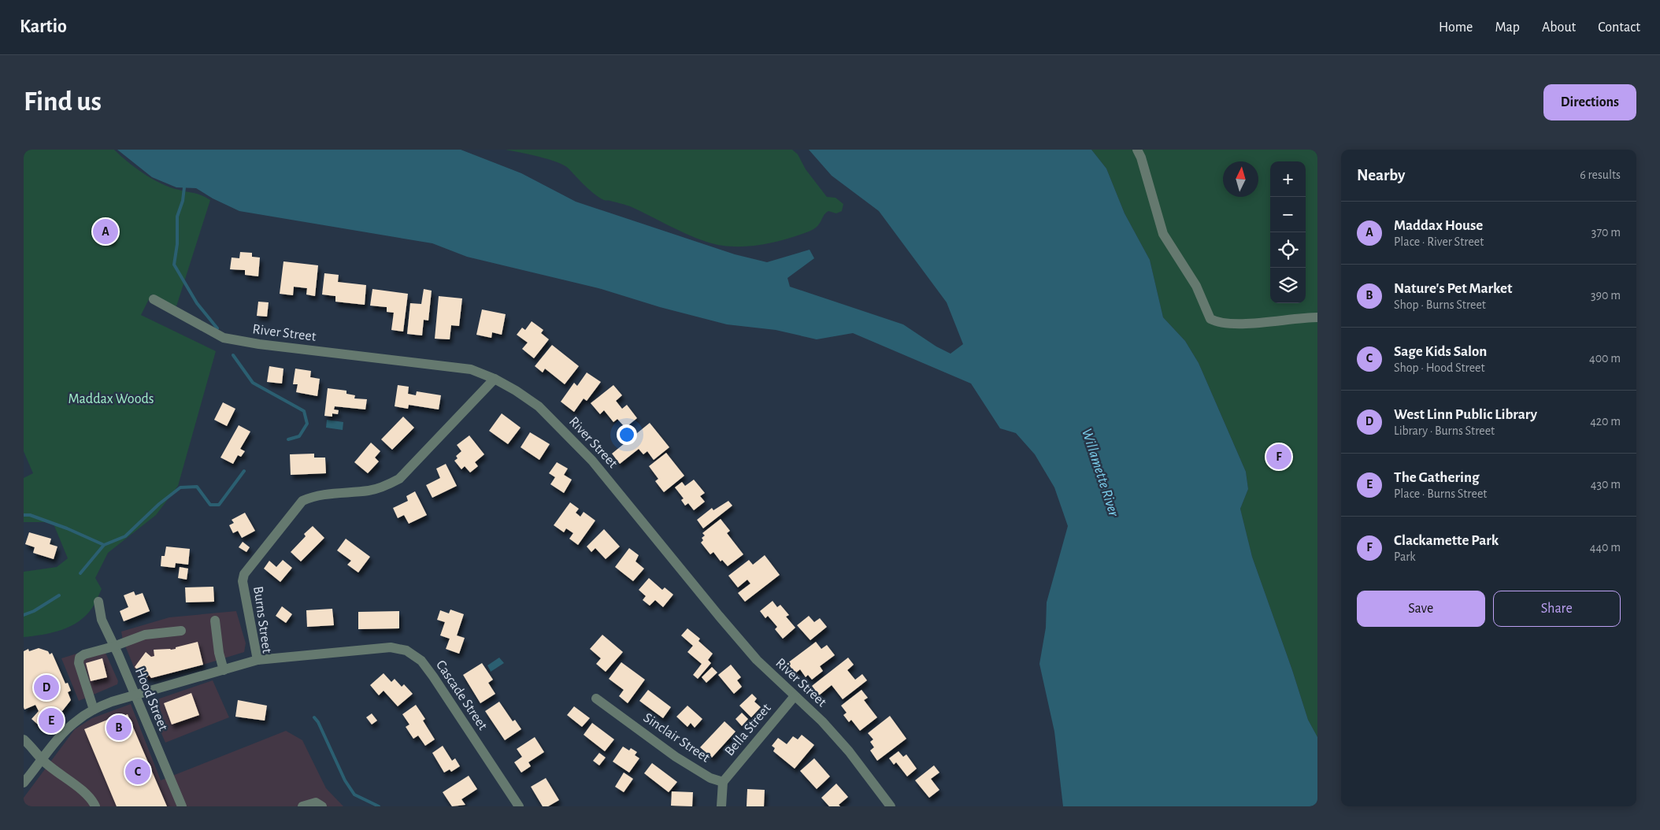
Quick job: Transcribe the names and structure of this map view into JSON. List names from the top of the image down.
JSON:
{
  "streets": {
    "street": [
      "River Street",
      "Burns Street",
      "Cascade Street",
      "Hood Street",
      "Bella Street",
      "Sinclair Street"
    ]
  },
  "crossings": [
    ["River Street", "Burns Street"],
    ["River Street", "Bella Street"],
    ["Burns Street", "Cascade Street"],
    ["Burns Street", "Hood Street"],
    ["Bella Street", "Sinclair Street"]
  ],
  "water": ["Willamette River"],
  "parks": ["Maddax Woods"],
  "north": "top",
  "page": {
    "header": "Kartio",
    "nav": [
      "Home",
      "Map",
      "About",
      "Contact"
    ],
    "buttons": [
      "Directions",
      ["Save", "Share"]
    ],
    "title": "Find us",
    "heading": ["Nearby", "6 results"],
    "map_buttons": ["+", "−"],
    "list": [
      {
        "mark": "A",
        "name": "Maddax House",
        "note": "Place · River Street",
        "value": "370 m"
      },
      {
        "mark": "B",
        "name": "Nature's Pet Market",
        "note": "Shop · Burns Street",
        "value": "390 m"
      },
      {
        "mark": "C",
        "name": "Sage Kids Salon",
        "note": "Shop · Hood Street",
        "value": "400 m"
      },
      {
        "mark": "D",
        "name": "West Linn Public Library",
        "note": "Library · Burns Street",
        "value": "420 m"
      },
      {
        "mark": "E",
        "name": "The Gathering",
        "note": "Place · Burns Street",
        "value": "430 m"
      },
      {
        "mark": "F",
        "name": "Clackamette Park",
        "note": "Park",
        "value": "440 m"
      }
    ],
    "pins": [
      "A",
      "F",
      "D",
      "E",
      "B",
      "C"
    ]
  }
}
